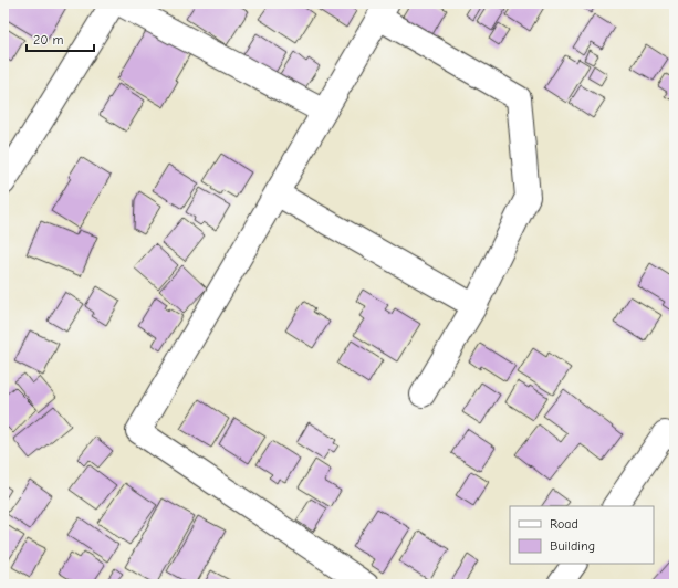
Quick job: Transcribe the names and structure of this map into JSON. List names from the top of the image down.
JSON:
{
  "legend": ["Road", "Building"],
  "scale_bar": "20 m"
}
